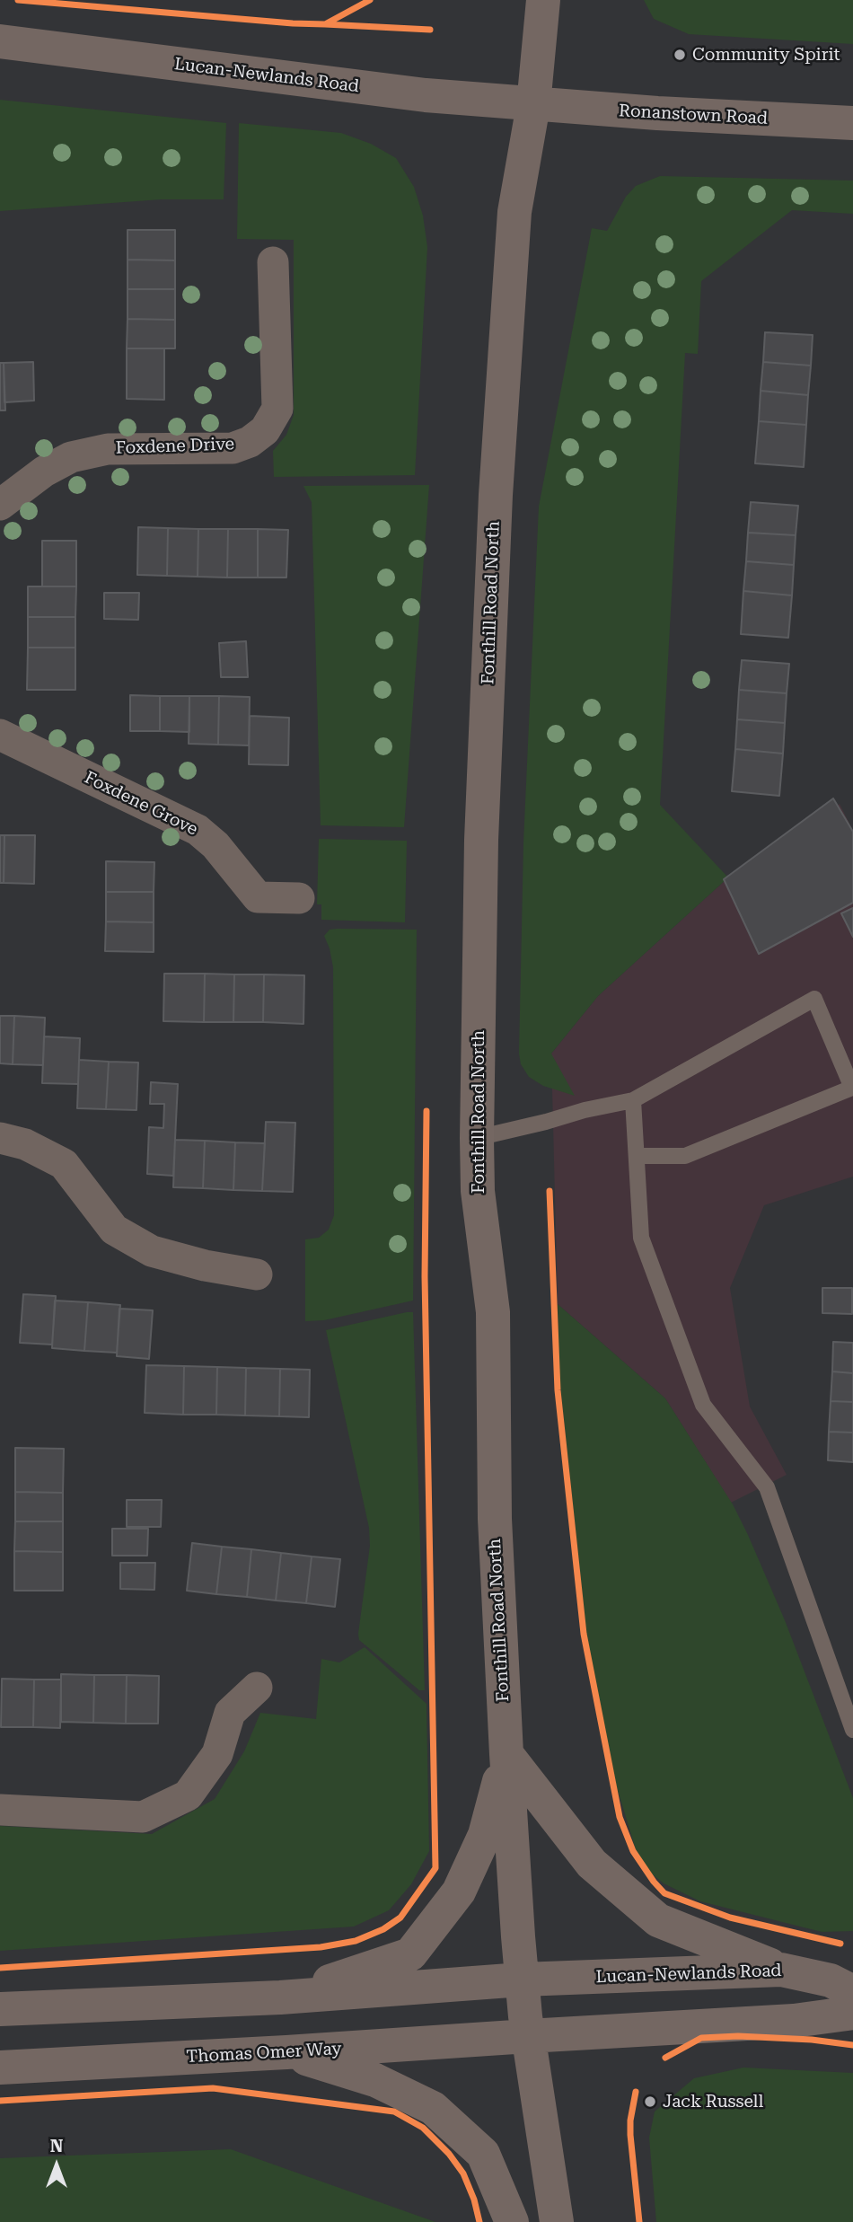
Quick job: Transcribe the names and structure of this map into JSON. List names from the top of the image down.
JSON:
{
  "streets": {
    "main road": [
      "Lucan-Newlands Road",
      "Ronanstown Road",
      "Fonthill Road North",
      "Thomas Omer Way"
    ],
    "street": ["Foxdene Drive", "Foxdene Grove"]
  },
  "crossings": [
    ["Lucan-Newlands Road", "Ronanstown Road"],
    ["Lucan-Newlands Road", "Fonthill Road North"],
    ["Ronanstown Road", "Fonthill Road North"],
    ["Fonthill Road North", "Thomas Omer Way"]
  ],
  "places": ["Community Spirit", "Jack Russell"],
  "north": "top"
}
